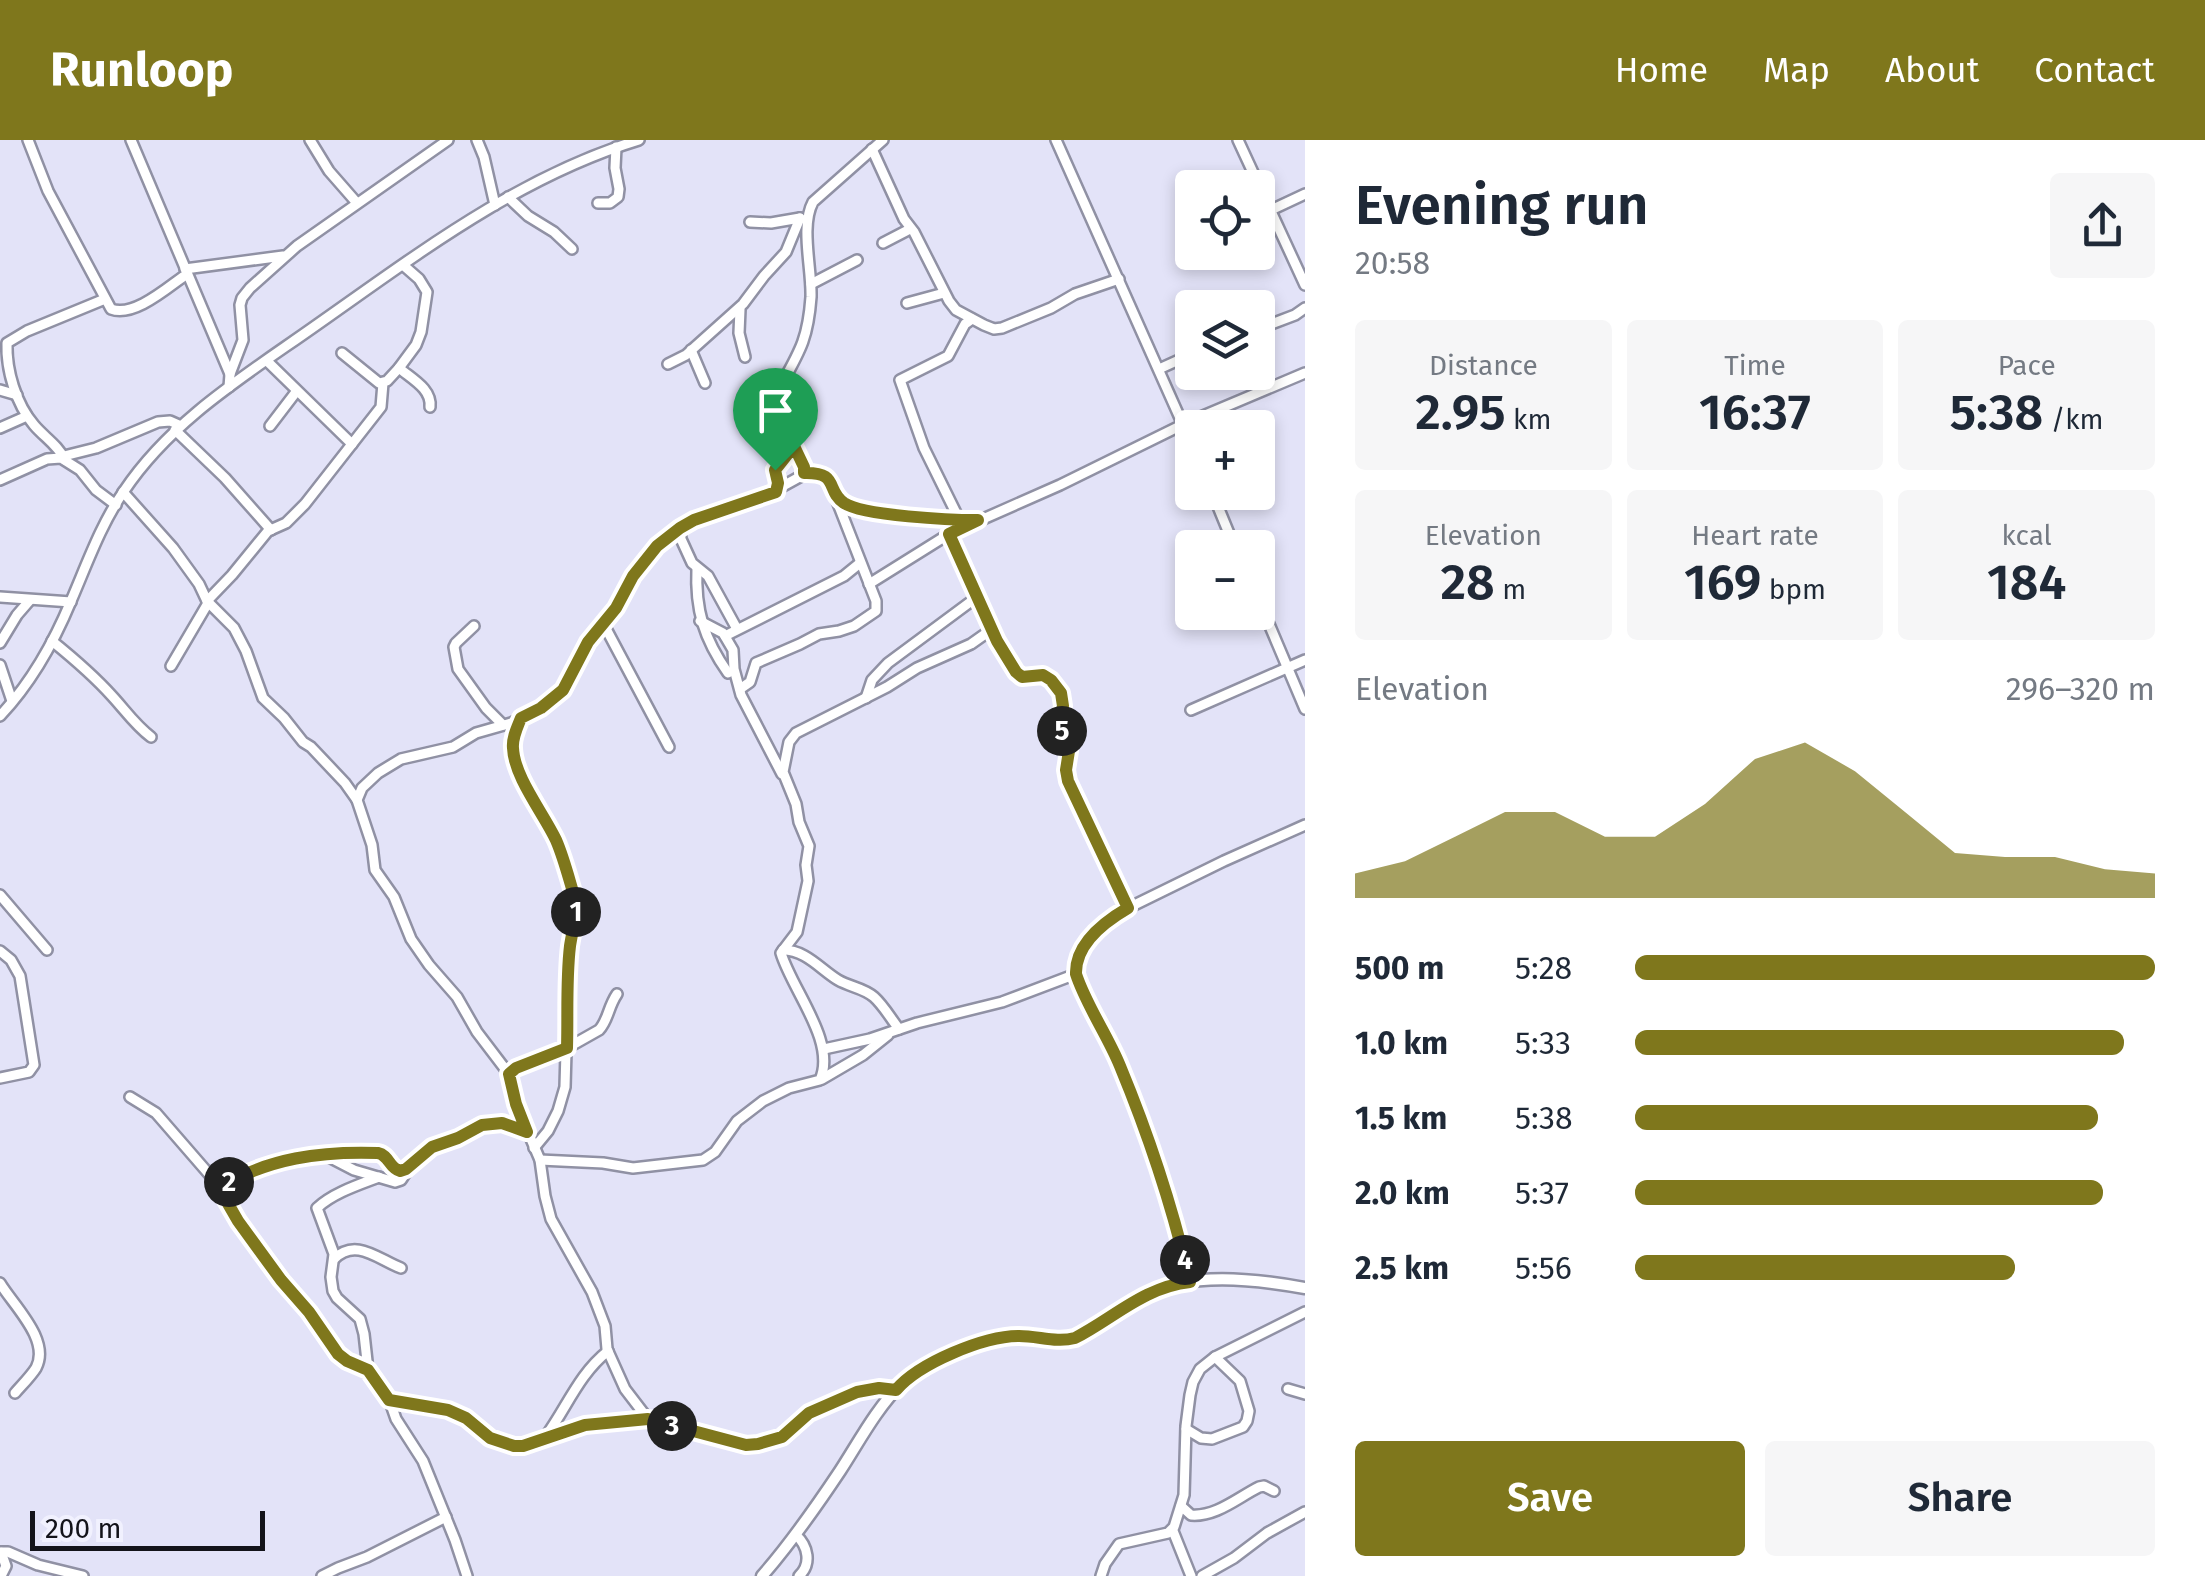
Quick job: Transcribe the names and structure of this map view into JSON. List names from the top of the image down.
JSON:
{
  "scale_bar": "200 m",
  "page": {
    "header": "Runloop",
    "nav": [
      "Home",
      "Map",
      "About",
      "Contact"
    ],
    "heading": ["Evening run", "20:58"],
    "map_buttons": ["+", "−"],
    "stats": [
      ["Distance", "2.95 km"],
      ["Time", "16:37"],
      ["Pace", "5:38 /km"],
      ["Elevation", "28 m"],
      ["Heart rate", "169 bpm"],
      ["kcal", "184"]
    ],
    "chart": ["Elevation", "296–320 m"],
    "pins": [
      "5",
      "1",
      "2",
      "4",
      "3"
    ],
    "list": [
      {
        "name": "500 m",
        "note": "5:28"
      },
      {
        "name": "1.0 km",
        "note": "5:33"
      },
      {
        "name": "1.5 km",
        "note": "5:38"
      },
      {
        "name": "2.0 km",
        "note": "5:37"
      },
      {
        "name": "2.5 km",
        "note": "5:56"
      }
    ],
    "buttons": ["Save", "Share"],
    "scale": "200 m"
  }
}
